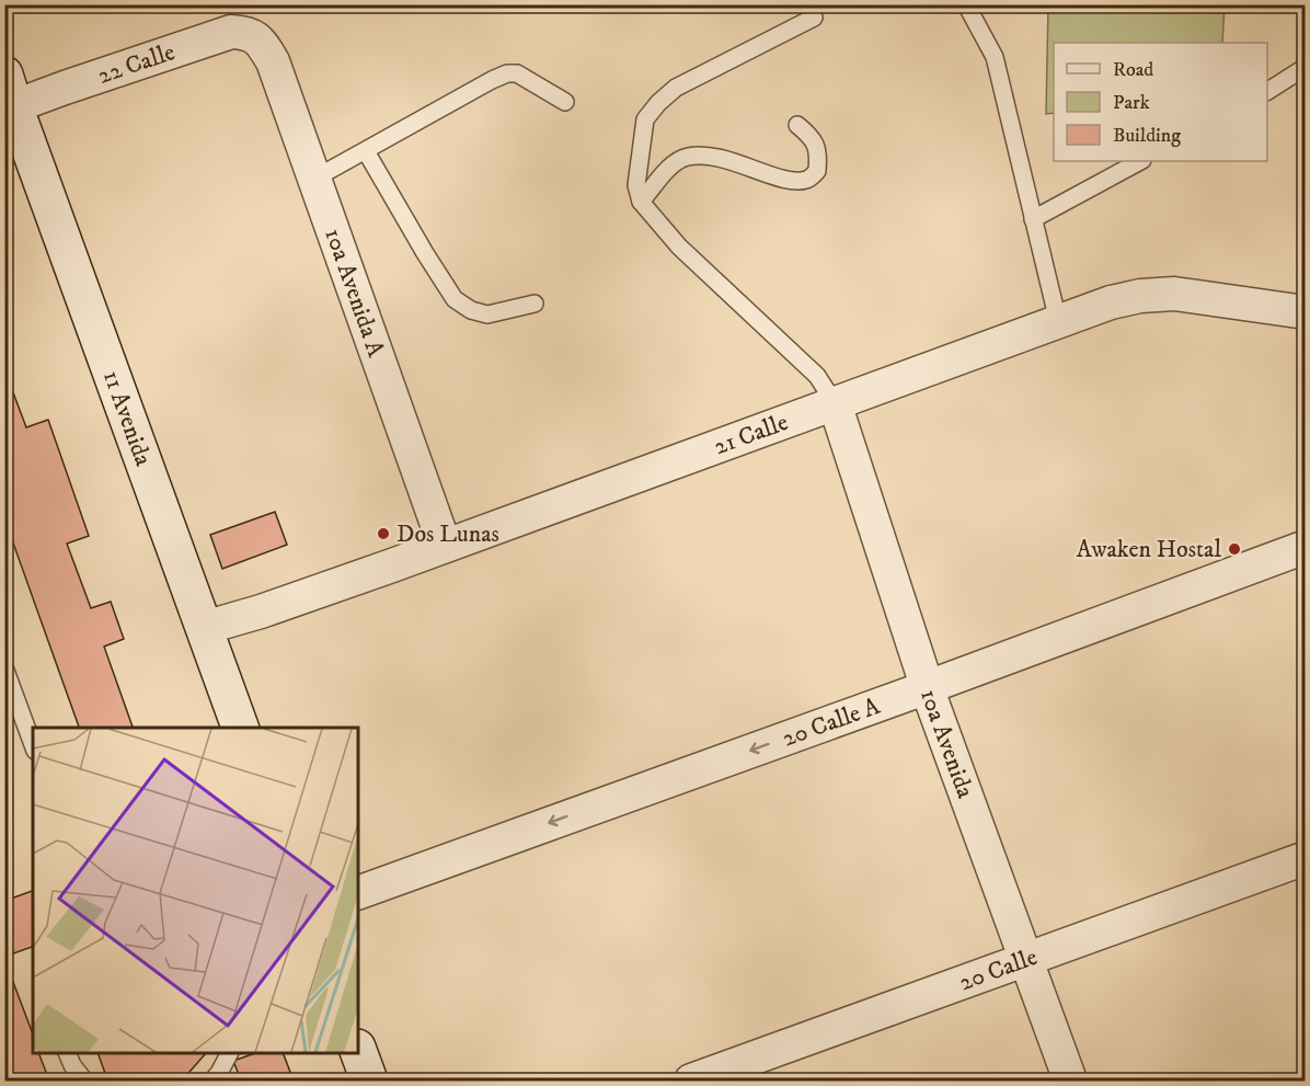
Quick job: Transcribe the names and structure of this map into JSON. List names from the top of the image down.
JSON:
{
  "streets": {
    "main road": ["11 Avenida"],
    "street": [
      "22 Calle",
      "10a Avenida A",
      "21 Calle",
      "20 Calle A",
      "10a Avenida",
      "20 Calle"
    ]
  },
  "crossings": [
    ["22 Calle", "10a Avenida A"],
    ["22 Calle", "11 Avenida"],
    ["10a Avenida A", "21 Calle"],
    ["11 Avenida", "21 Calle"],
    ["21 Calle", "10a Avenida"],
    ["20 Calle A", "10a Avenida"],
    ["10a Avenida", "20 Calle"]
  ],
  "one_way": ["20 Calle A"],
  "places": ["Dos Lunas", "Awaken Hostal"],
  "legend": ["Road", "Park", "Building"]
}
